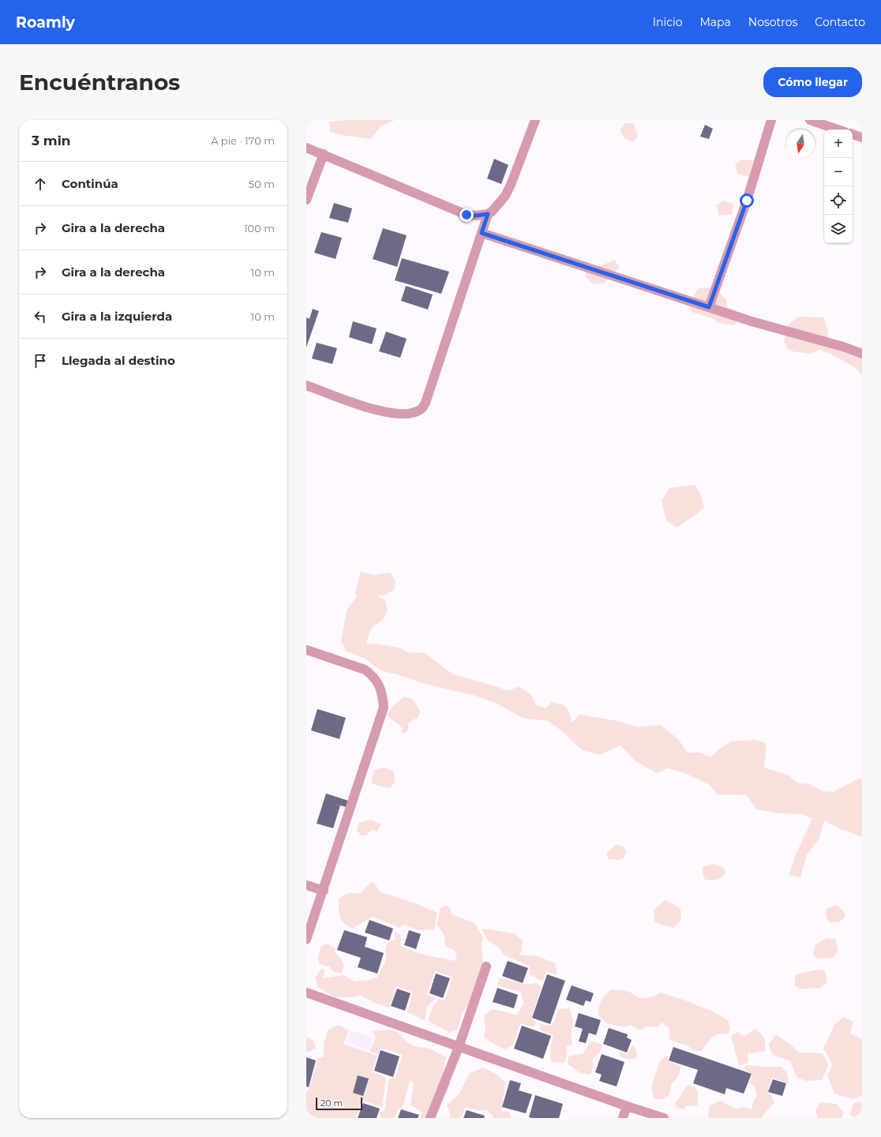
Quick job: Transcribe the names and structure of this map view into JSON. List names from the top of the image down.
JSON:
{
  "scale_bar": "20 m",
  "north": "bottom",
  "page": {
    "header": "Roamly",
    "nav": [
      "Inicio",
      "Mapa",
      "Nosotros",
      "Contacto"
    ],
    "buttons": "Cómo llegar",
    "title": "Encuéntranos",
    "heading": ["3 min", "A pie · 170 m"],
    "map_buttons": ["+", "−"],
    "list": [
      ["Continúa", "50 m"],
      ["Gira a la derecha", "100 m"],
      ["Gira a la derecha", "10 m"],
      ["Gira a la izquierda", "10 m"],
      "Llegada al destino"
    ],
    "scale": "20 m"
  }
}
